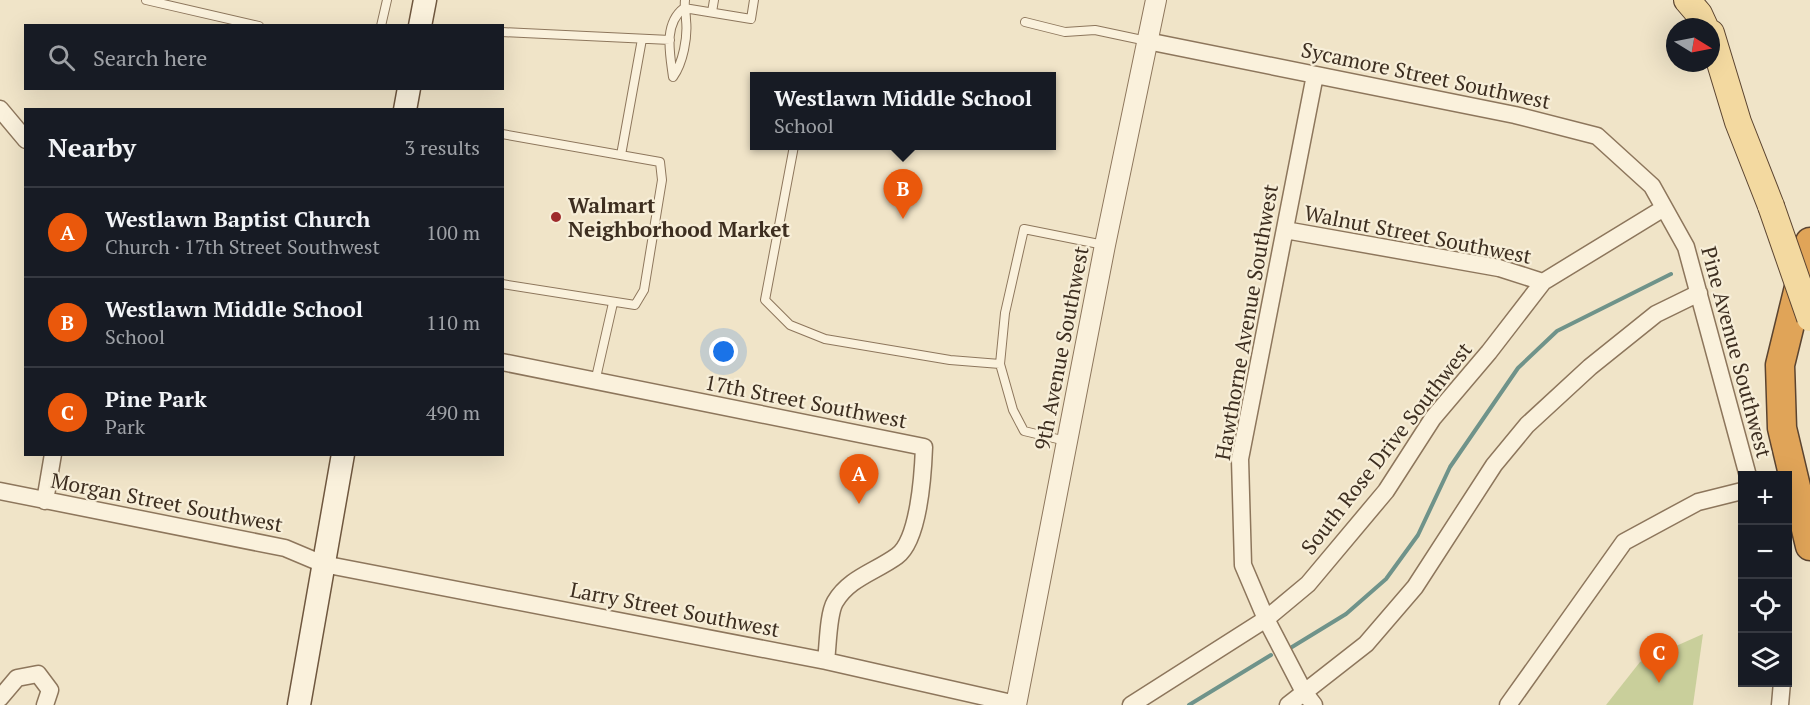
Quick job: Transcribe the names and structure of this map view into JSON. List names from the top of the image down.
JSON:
{
  "streets": {
    "street": [
      "Sycamore Street Southwest",
      "Walnut Street Southwest",
      "Hawthorne Avenue Southwest",
      "9th Avenue Southwest",
      "Pine Avenue Southwest",
      "17th Street Southwest",
      "South Rose Drive Southwest",
      "Morgan Street Southwest",
      "Larry Street Southwest"
    ]
  },
  "crossings": [
    ["Sycamore Street Southwest", "Hawthorne Avenue Southwest"],
    ["Sycamore Street Southwest", "9th Avenue Southwest"],
    ["Sycamore Street Southwest", "Pine Avenue Southwest"],
    ["Sycamore Street Southwest", "South Rose Drive Southwest"],
    ["Walnut Street Southwest", "Hawthorne Avenue Southwest"],
    ["Walnut Street Southwest", "South Rose Drive Southwest"],
    ["Hawthorne Avenue Southwest", "South Rose Drive Southwest"],
    ["9th Avenue Southwest", "Larry Street Southwest"],
    ["Pine Avenue Southwest", "South Rose Drive Southwest"],
    ["17th Street Southwest", "Larry Street Southwest"],
    ["Morgan Street Southwest", "Larry Street Southwest"]
  ],
  "places": ["Walmart Neighborhood Market"],
  "north": "right",
  "page": {
    "search": "Search here",
    "popup": ["Westlawn Middle School", "School"],
    "heading": ["Nearby", "3 results"],
    "pins": ["B", "A", "C"],
    "list": [
      {
        "mark": "A",
        "name": "Westlawn Baptist Church",
        "note": "Church · 17th Street Southwest",
        "value": "100 m"
      },
      {
        "mark": "B",
        "name": "Westlawn Middle School",
        "note": "School",
        "value": "110 m"
      },
      {
        "mark": "C",
        "name": "Pine Park",
        "note": "Park",
        "value": "490 m"
      }
    ],
    "map_buttons": ["+", "−"]
  }
}
